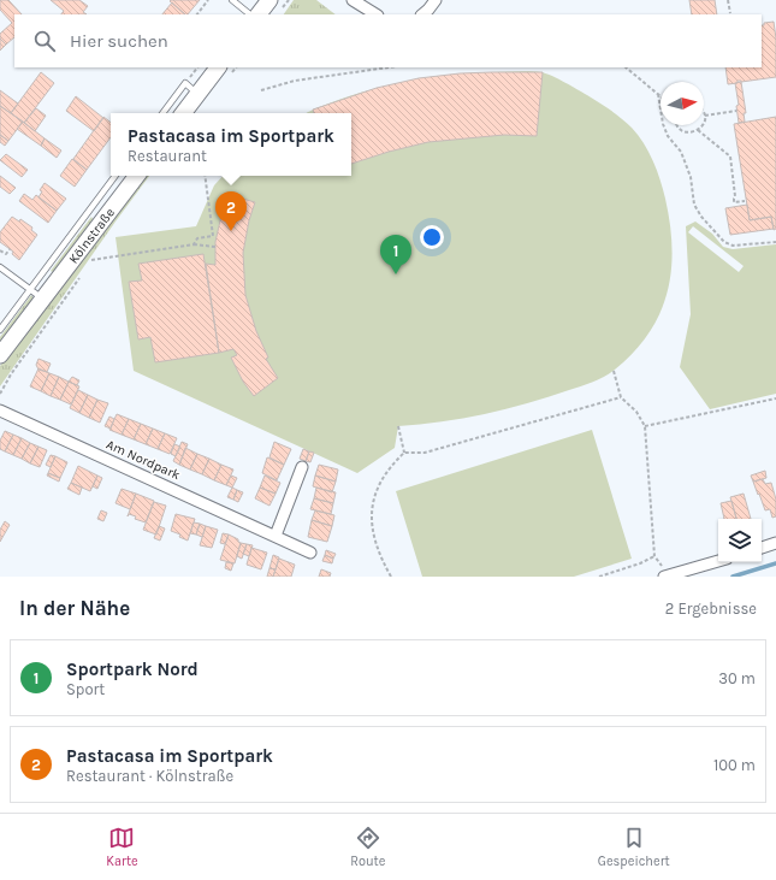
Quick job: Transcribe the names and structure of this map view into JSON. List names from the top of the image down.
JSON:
{
  "streets": {
    "main road": ["Kölnstraße"],
    "street": ["Am Nordpark"]
  },
  "north": "right",
  "page": {
    "search": "Hier suchen",
    "popup": ["Pastacasa im Sportpark", "Restaurant"],
    "pins": ["2", "1"],
    "heading": ["In der Nähe", "2 Ergebnisse"],
    "list": [
      {
        "mark": "1",
        "name": "Sportpark Nord",
        "note": "Sport",
        "value": "30 m"
      },
      {
        "mark": "2",
        "name": "Pastacasa im Sportpark",
        "note": "Restaurant · Kölnstraße",
        "value": "100 m"
      }
    ],
    "nav": ["Karte", "Route", "Gespeichert"]
  }
}
